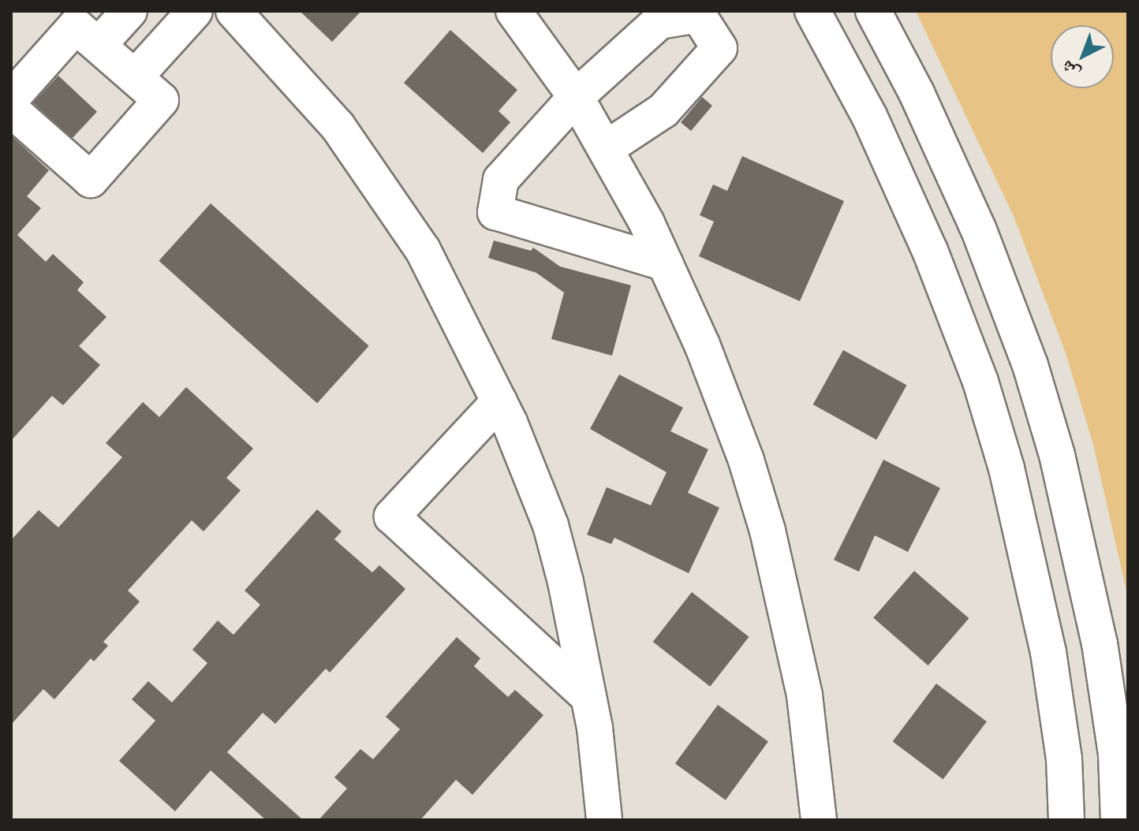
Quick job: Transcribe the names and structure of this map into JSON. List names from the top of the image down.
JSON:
{
  "north": "bottom left"
}
